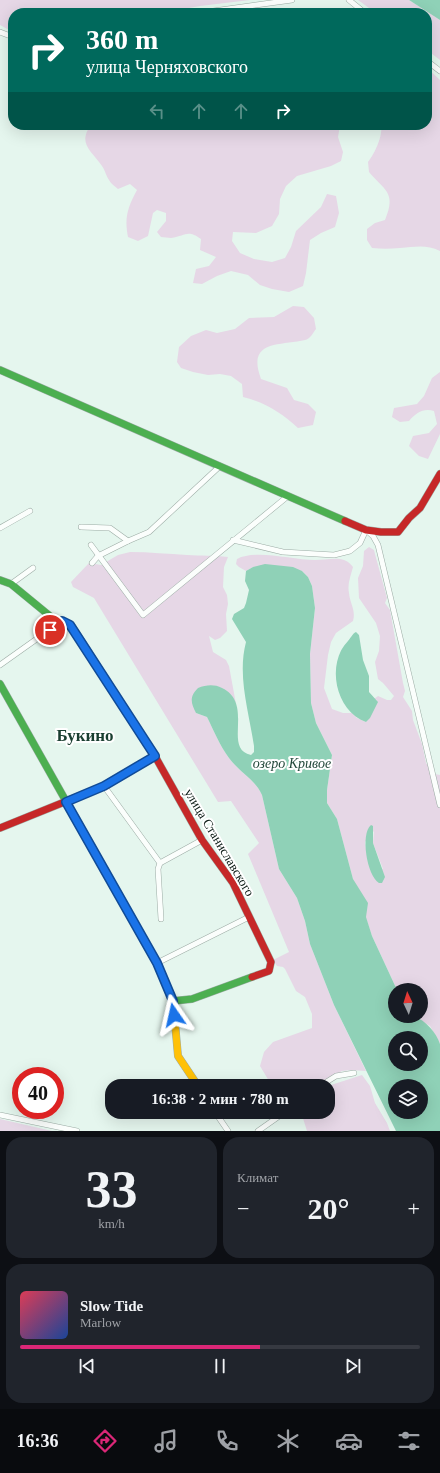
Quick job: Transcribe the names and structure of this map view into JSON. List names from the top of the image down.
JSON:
{
  "streets": {
    "street": ["улица Станиславского"]
  },
  "districts": ["Букино"],
  "water": ["озеро Кривое"],
  "north": "top",
  "page": {
    "turn": ["360 m", "улица Черняховского"],
    "limit": "40",
    "trip": "16:38 · 2 мин · 780 m",
    "tile": [
      ["33", "km/h"],
      "Климат"
    ],
    "heat": ["−", "20°", "+"],
    "song": ["Slow Tide", "Marlow"],
    "tabs": "16:36"
  }
}
